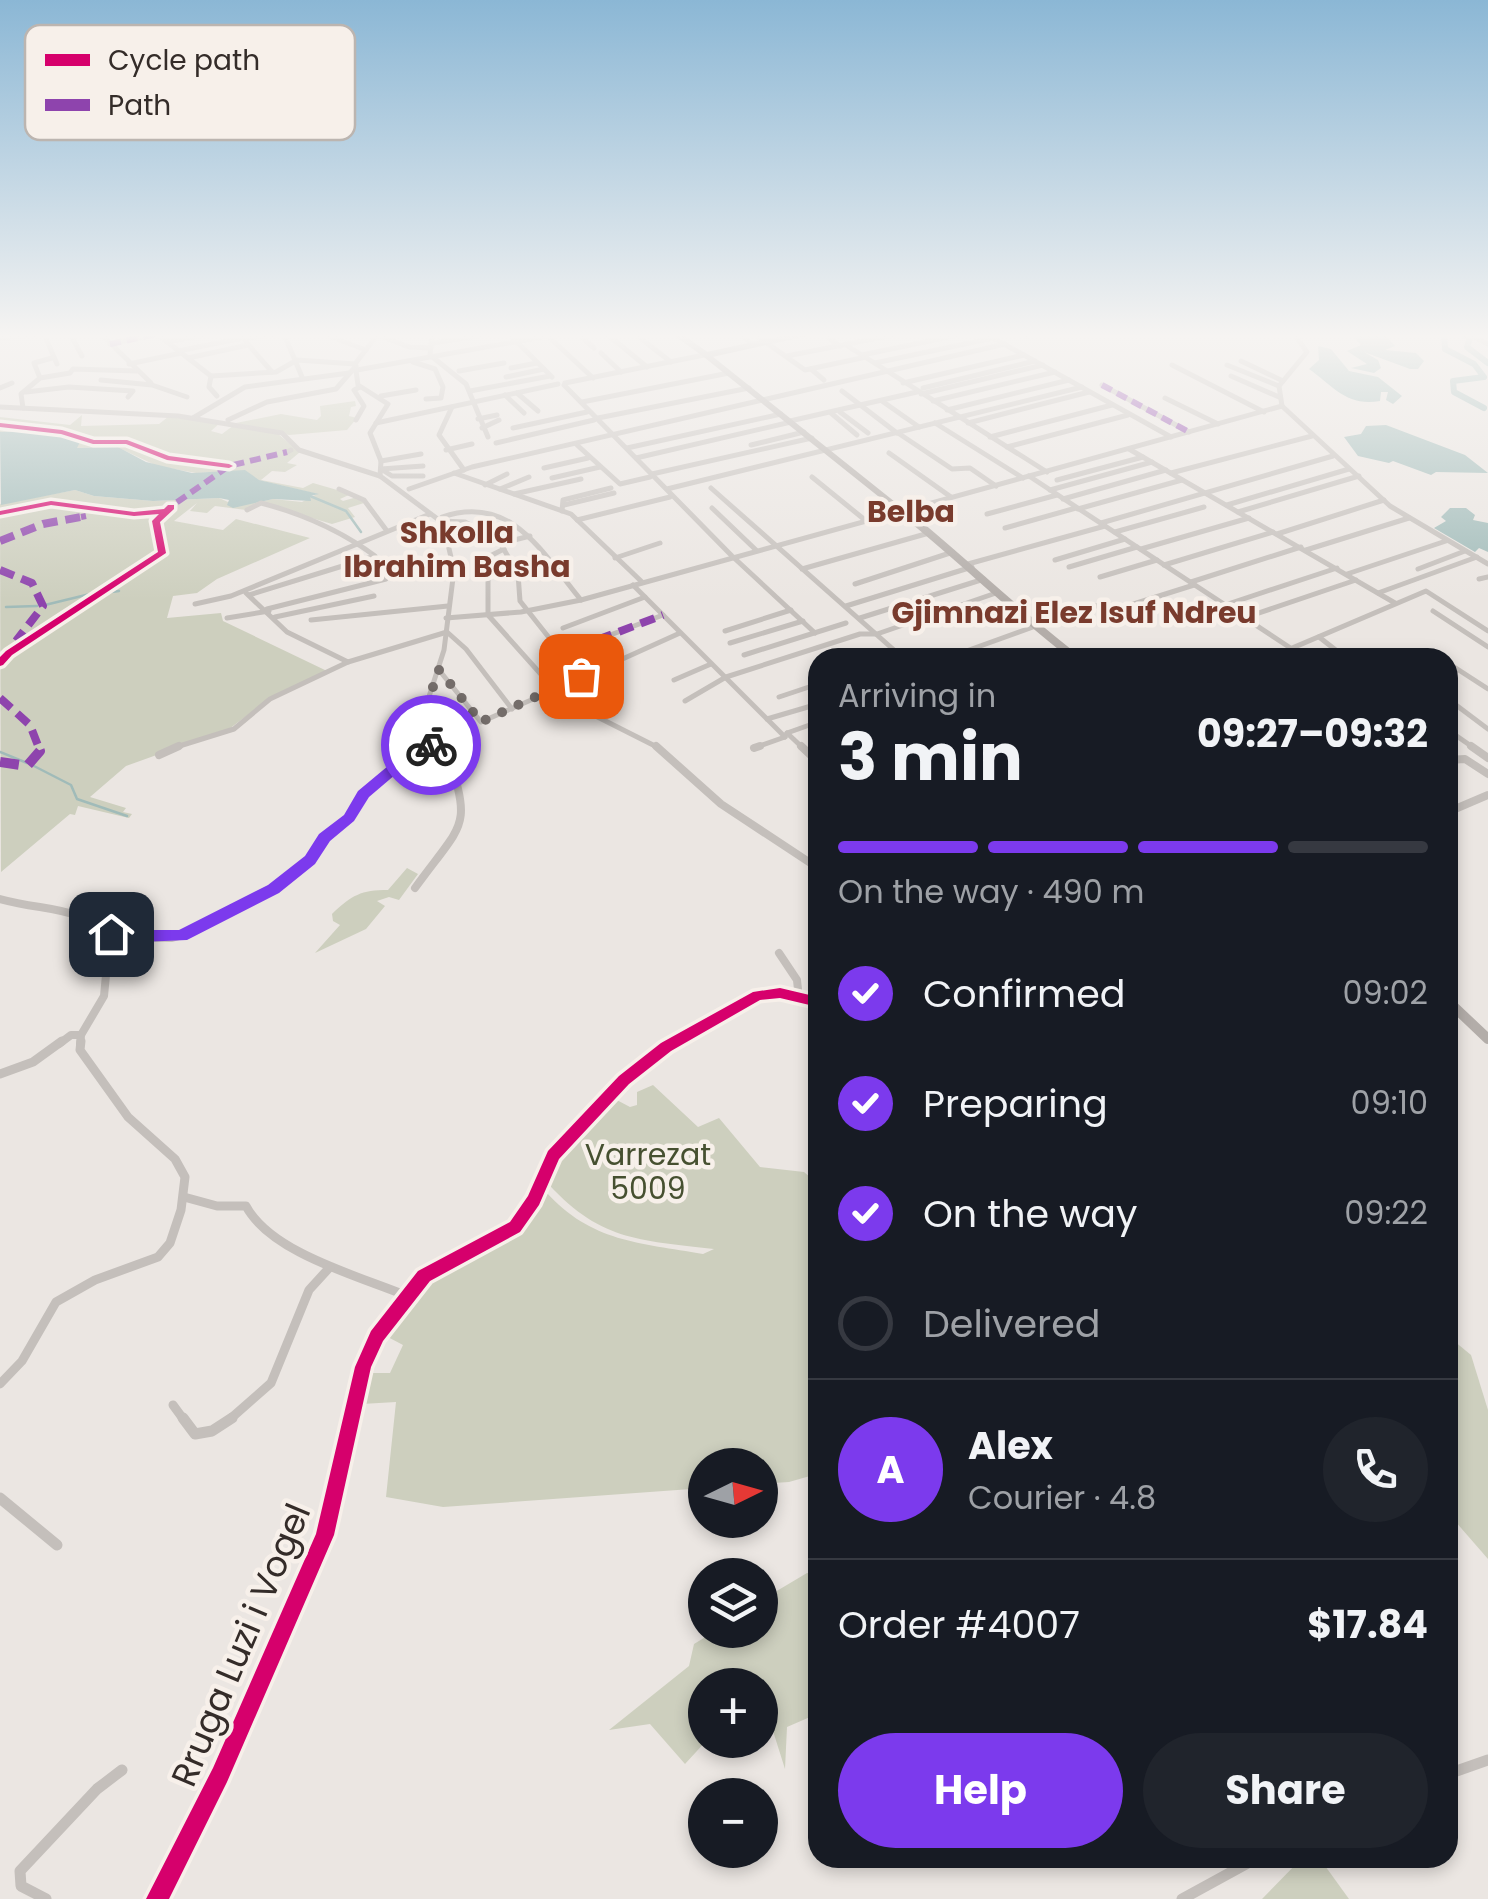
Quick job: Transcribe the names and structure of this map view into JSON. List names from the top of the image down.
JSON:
{
  "streets": {
    "street": ["Rruga Luzi i Vogel"]
  },
  "districts": ["Belba", "Shkolla Ibrahim Basha", "Gjimnazi Elez Isuf Ndreu"],
  "parks": ["Varrezat 5009"],
  "legend": ["Cycle path", "Path"],
  "north": "right",
  "page": {
    "heading": ["3 min", "Arriving in", "09:27–09:32"],
    "panel": [
      "Alex",
      "Courier · 4.8",
      "Order #4007",
      "$17.84"
    ],
    "bar": "On the way · 490 m",
    "list": [
      ["Confirmed", "09:02"],
      ["Preparing", "09:10"],
      ["On the way", "09:22"],
      "Delivered"
    ],
    "round": "A",
    "map_buttons": ["+", "−"],
    "buttons": ["Help", "Share"]
  }
}
